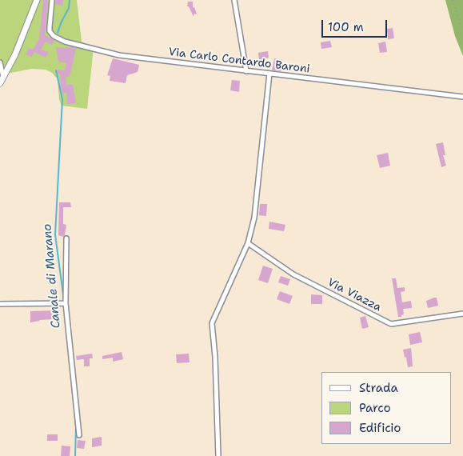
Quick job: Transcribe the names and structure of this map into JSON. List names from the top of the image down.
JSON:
{
  "streets": {
    "street": ["Via Carlo Contardo Baroni", "Via Viazza"]
  },
  "water": ["Canale di Marano"],
  "legend": ["Strada", "Parco", "Edificio"],
  "scale_bar": "100 m"
}
